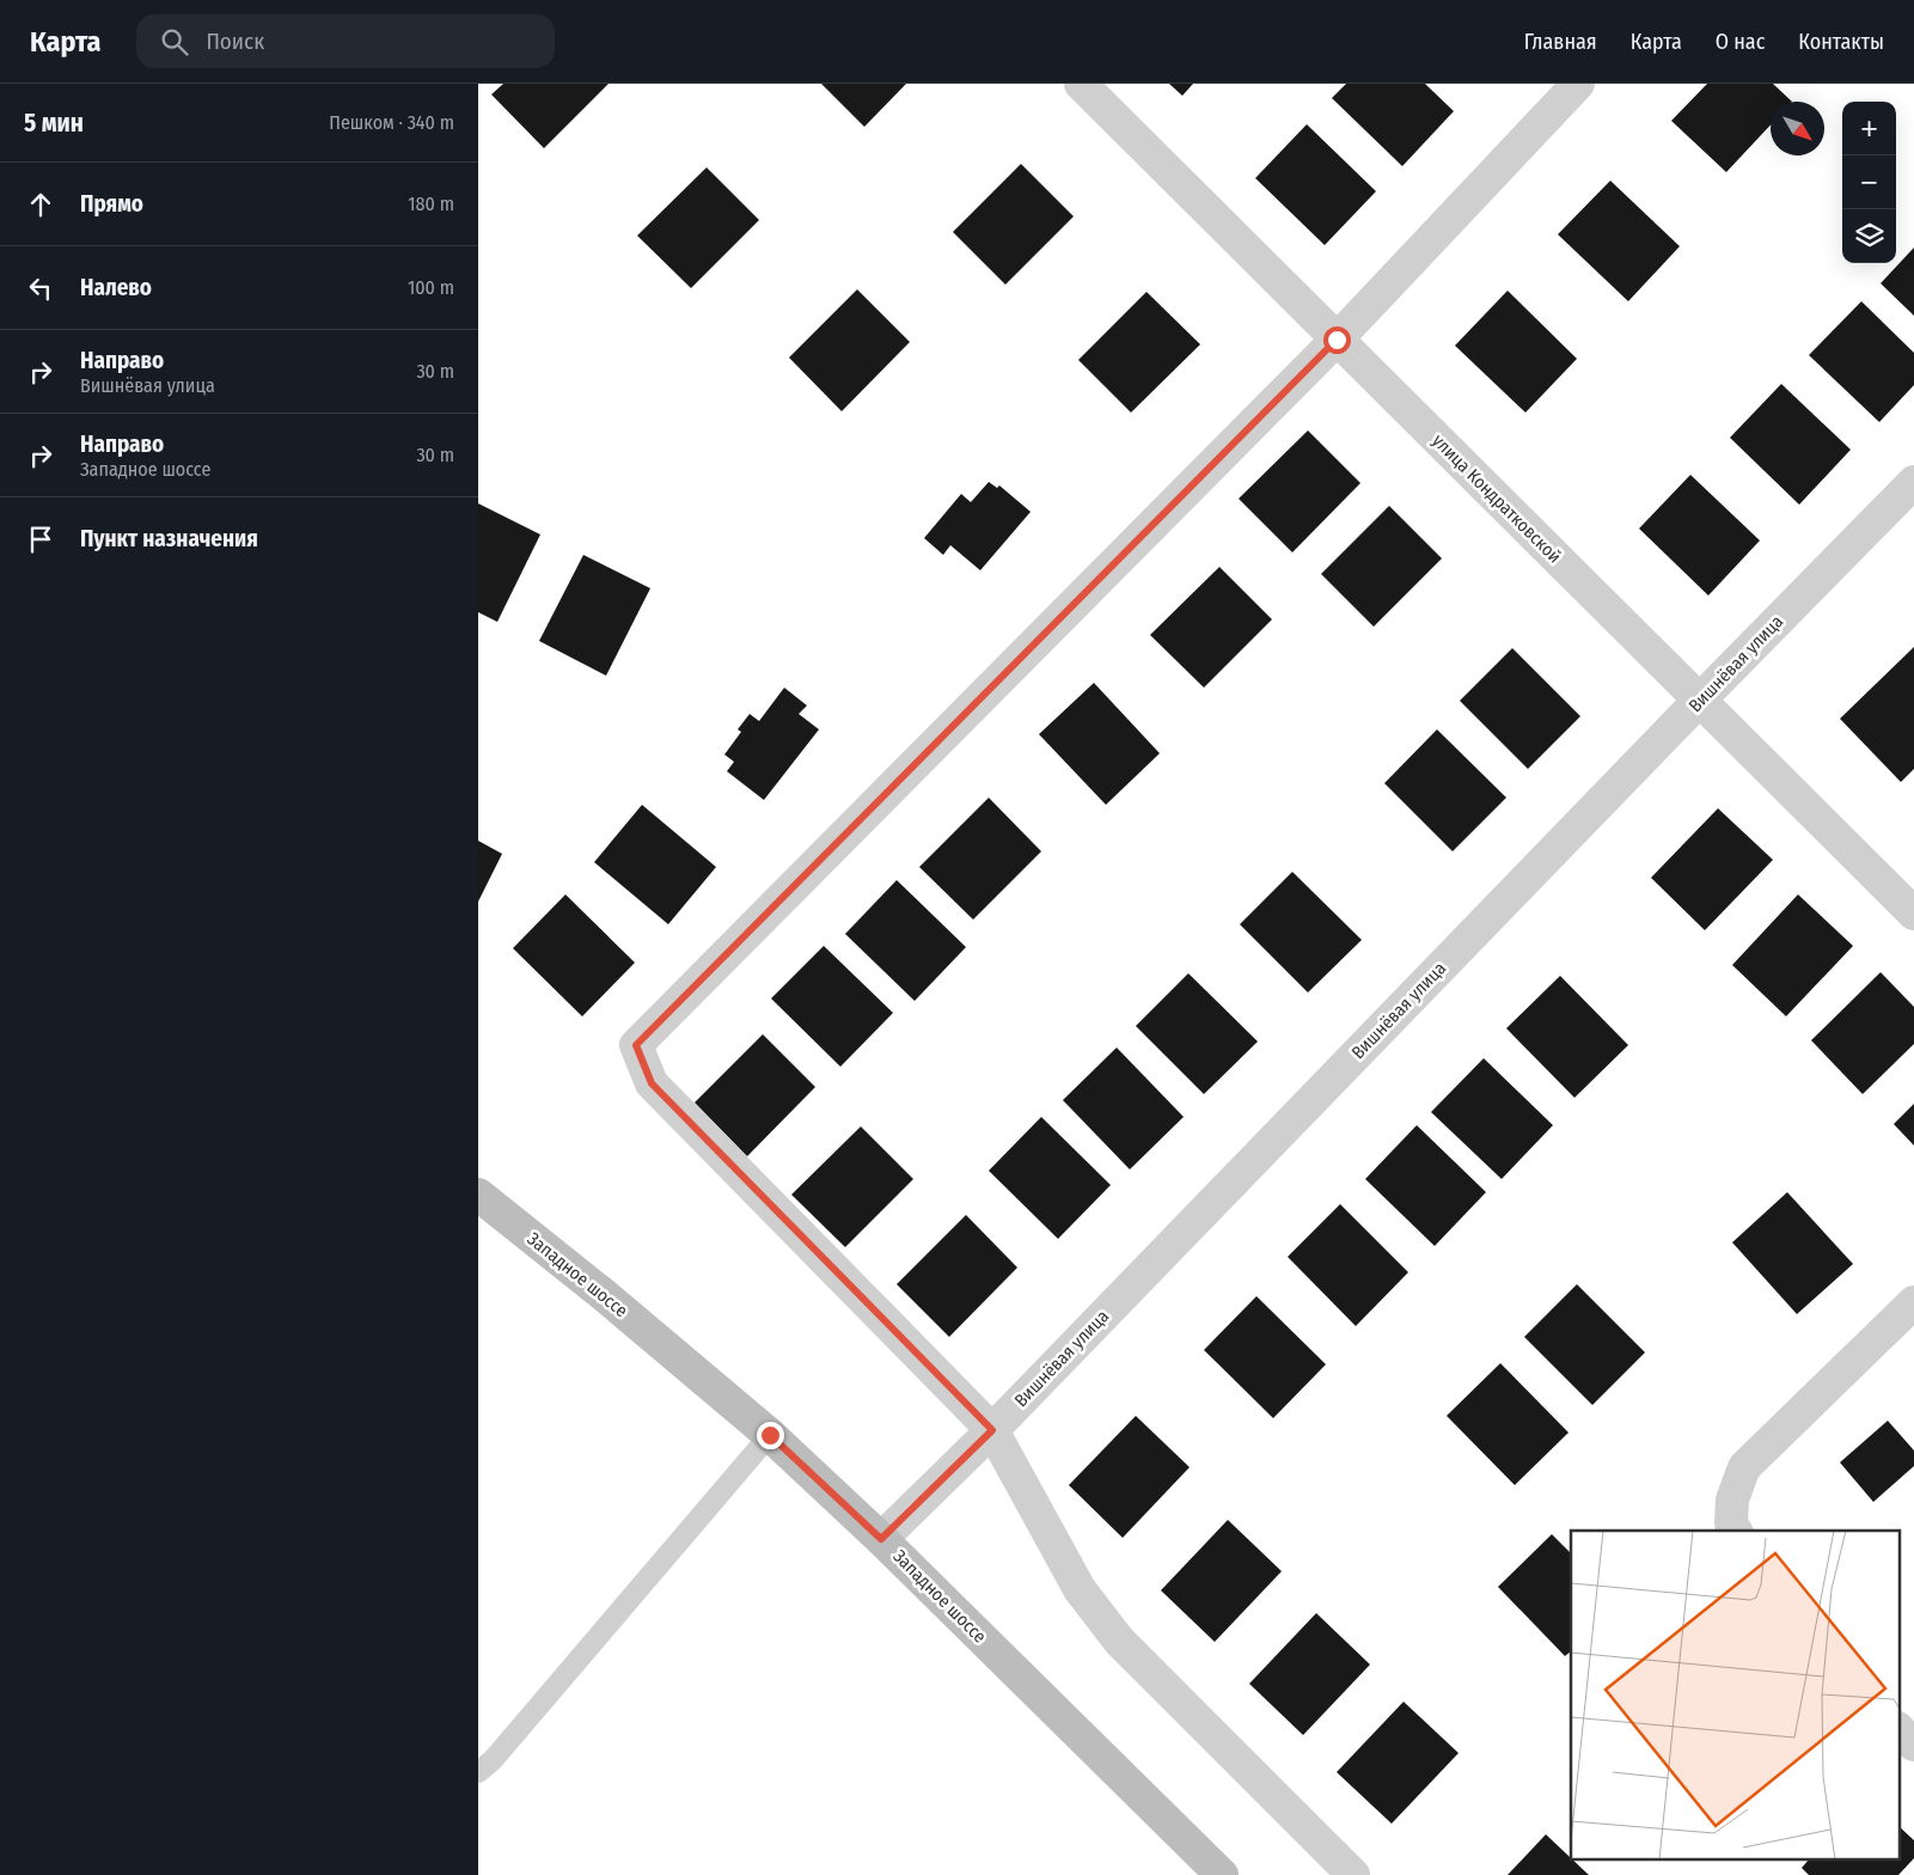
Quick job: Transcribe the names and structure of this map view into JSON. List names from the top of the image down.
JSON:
{
  "streets": {
    "main road": ["Западное шоссе"],
    "street": ["улица Кондратковской", "Вишнёвая улица"]
  },
  "crossings": [
    ["улица Кондратковской", "Вишнёвая улица"],
    ["Вишнёвая улица", "Западное шоссе"]
  ],
  "north": "bottom right",
  "page": {
    "header": "Карта",
    "search": "Поиск",
    "nav": [
      "Главная",
      "Карта",
      "О нас",
      "Контакты"
    ],
    "heading": ["5 мин", "Пешком · 340 m"],
    "map_buttons": ["+", "−"],
    "list": [
      ["Прямо", "180 m"],
      ["Налево", "100 m"],
      ["Направо", "Вишнёвая улица", "30 m"],
      ["Направо", "Западное шоссе", "30 m"],
      "Пункт назначения"
    ]
  }
}
